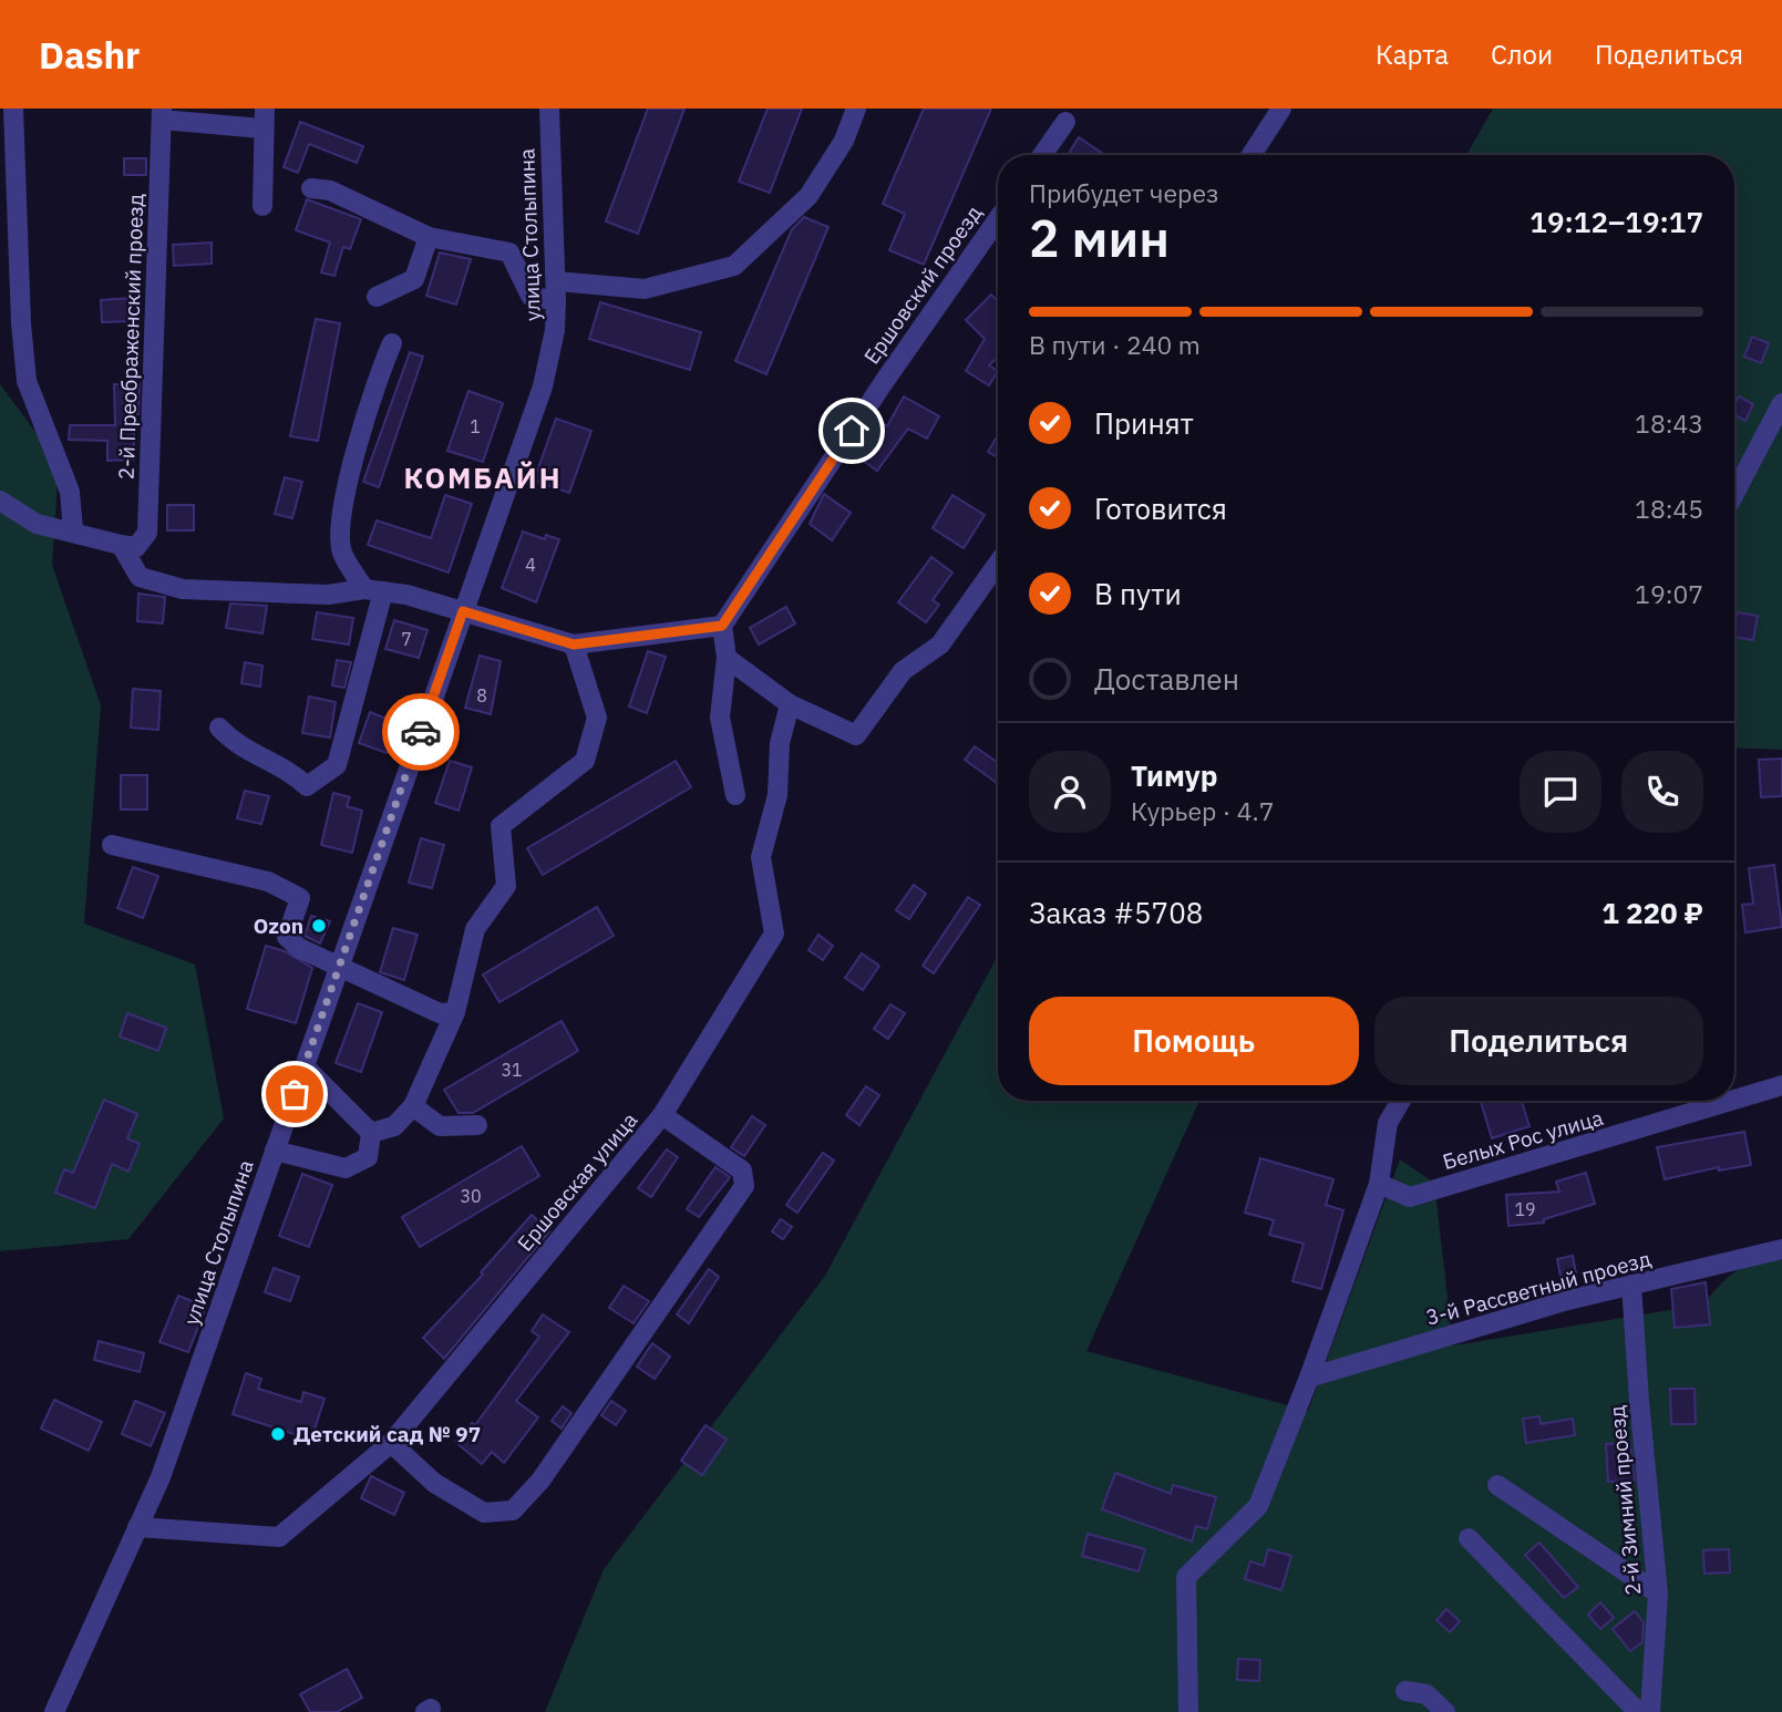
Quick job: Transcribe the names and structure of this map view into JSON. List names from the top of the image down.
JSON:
{
  "streets": {
    "street": [
      "улица Столыпина",
      "Ершовский проезд",
      "2-й Преображенский проезд",
      "Белых Рос улица",
      "Ершовская улица",
      "3-й Рассветный проезд",
      "2-й Зимний проезд"
    ]
  },
  "crossings": [
    ["улица Столыпина", "Ершовская улица"],
    ["3-й Рассветный проезд", "2-й Зимний проезд"]
  ],
  "districts": ["КОМБАЙН"],
  "places": ["Ozon", "Детский сад № 97"],
  "house_numbers": [
    "1",
    "4",
    "7",
    "8",
    "31",
    "30",
    "19"
  ],
  "page": {
    "header": "Dashr",
    "nav": ["Карта", "Слои", "Поделиться"],
    "heading": ["2 мин", "Прибудет через", "19:12–19:17"],
    "panel": [
      "Тимур",
      "Курьер · 4.7",
      "Заказ #5708",
      "1 220 ₽"
    ],
    "bar": "В пути · 240 m",
    "list": [
      ["Принят", "18:43"],
      ["Готовится", "18:45"],
      ["В пути", "19:07"],
      "Доставлен"
    ],
    "buttons": ["Помощь", "Поделиться"]
  }
}
